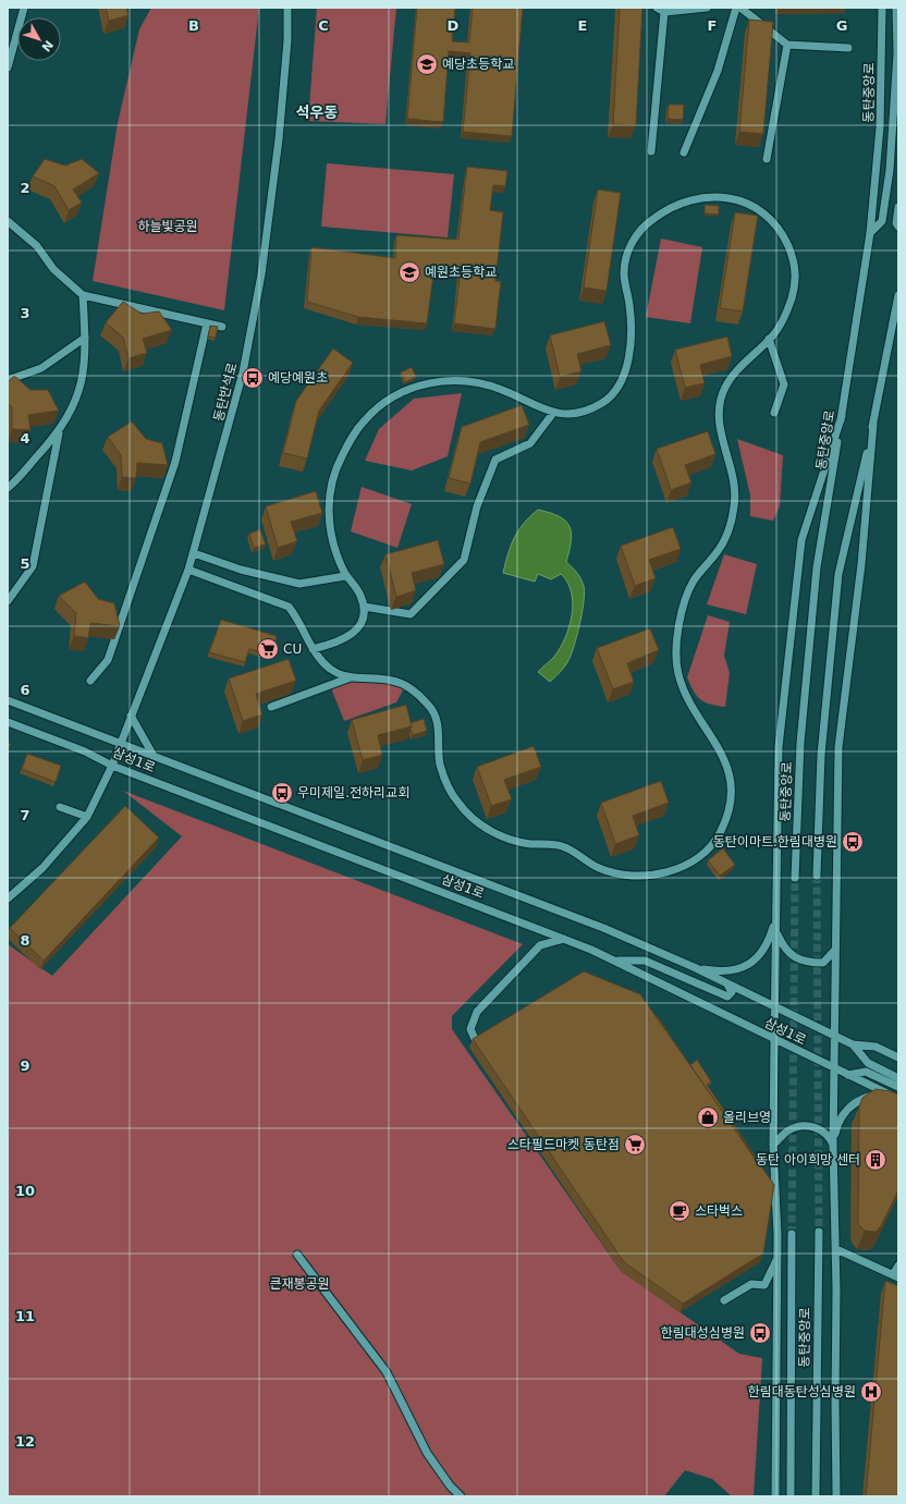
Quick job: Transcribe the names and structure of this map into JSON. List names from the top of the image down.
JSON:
{
  "streets": {
    "street": ["동탄중앙로", "동탄반석로", "삼성1로"]
  },
  "crossings": [
    ["동탄반석로", "삼성1로"]
  ],
  "districts": ["석우동"],
  "parks": ["하늘빛공원", "큰재봉공원"],
  "places": {
    "school or university": ["예당초등학교", "예원초등학교"],
    "bus stop": [
      "예당예원초",
      "우미제일.전하리교회",
      "동탄이마트.한림대병원",
      "한림대성심병원"
    ],
    "supermarket": ["CU", "스타필드마켓 동탄점"],
    "shop": ["올리브영"],
    "building": ["동탄 아이희망 센터"],
    "cafe": ["스타벅스"],
    "hospital": ["한림대동탄성심병원"]
  },
  "north": "bottom right",
  "grid": {
    "columns": [
      "B",
      "C",
      "D",
      "E",
      "F",
      "G"
    ],
    "rows": [
      "2",
      "3",
      "4",
      "5",
      "6",
      "7",
      "8",
      "9",
      "10",
      "11",
      "12"
    ]
  }
}
